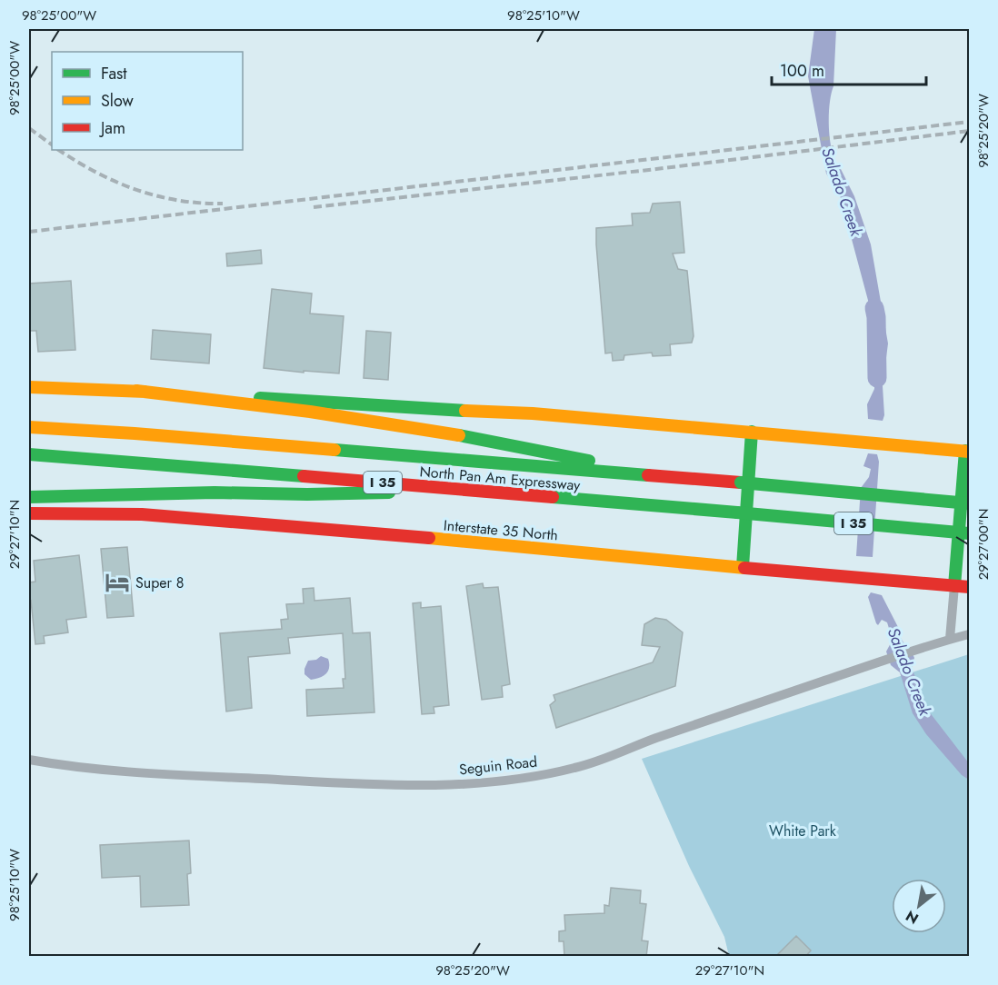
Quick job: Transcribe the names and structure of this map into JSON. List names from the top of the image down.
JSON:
{
  "streets": {
    "main road": ["North Pan Am Expressway", "I 35", "Interstate 35 North"],
    "street": ["Seguin Road"]
  },
  "water": ["Salado Creek"],
  "parks": ["White Park"],
  "places": {
    "hotel": ["Super 8"]
  },
  "legend": ["Fast", "Slow", "Jam"],
  "scale_bar": "100 m",
  "north": "bottom left",
  "coordinates": [
    "98°25'00\"W",
    "98°25'10\"W",
    "98°25'20\"W",
    "29°27'10\"N",
    "29°27'00\"N"
  ]
}
